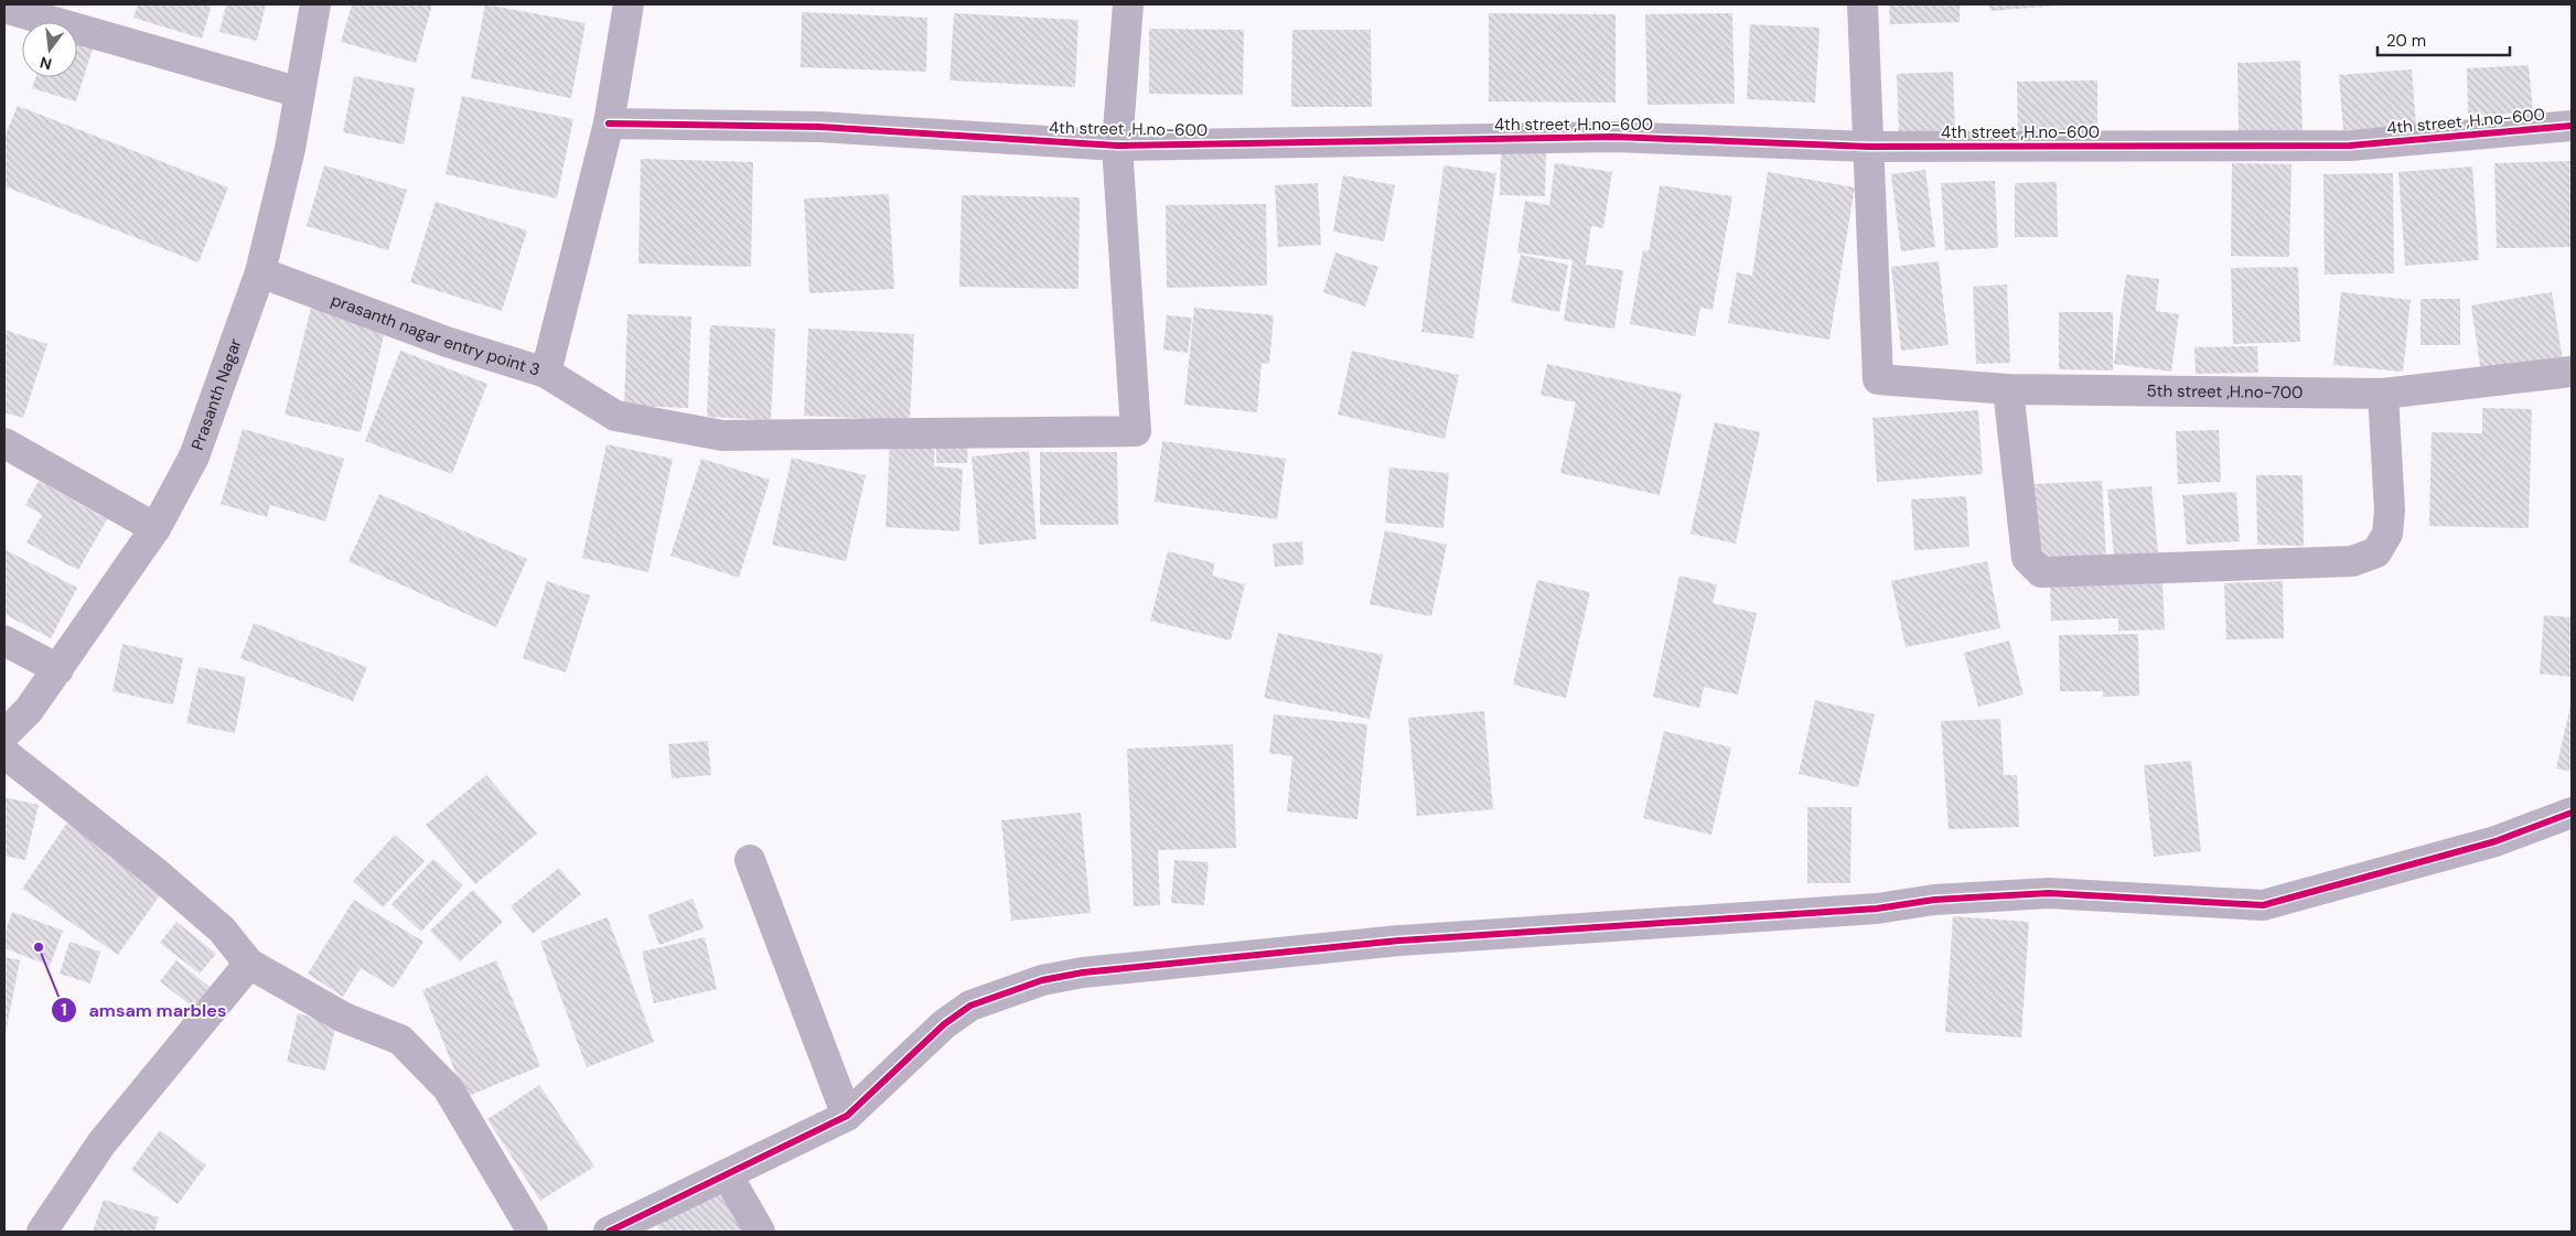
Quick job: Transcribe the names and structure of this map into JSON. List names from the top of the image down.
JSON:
{
  "streets": {
    "street": [
      "4th street ,H.no-600",
      "prasanth nagar entry point 3",
      "5th street ,H.no-700",
      "Prasanth Nagar"
    ]
  },
  "crossings": [
    ["4th street ,H.no-600", "prasanth nagar entry point 3"],
    ["4th street ,H.no-600", "5th street ,H.no-700"],
    ["prasanth nagar entry point 3", "Prasanth Nagar"]
  ],
  "places": ["amsam marbles"],
  "scale_bar": "20 m",
  "north": "bottom"
}
